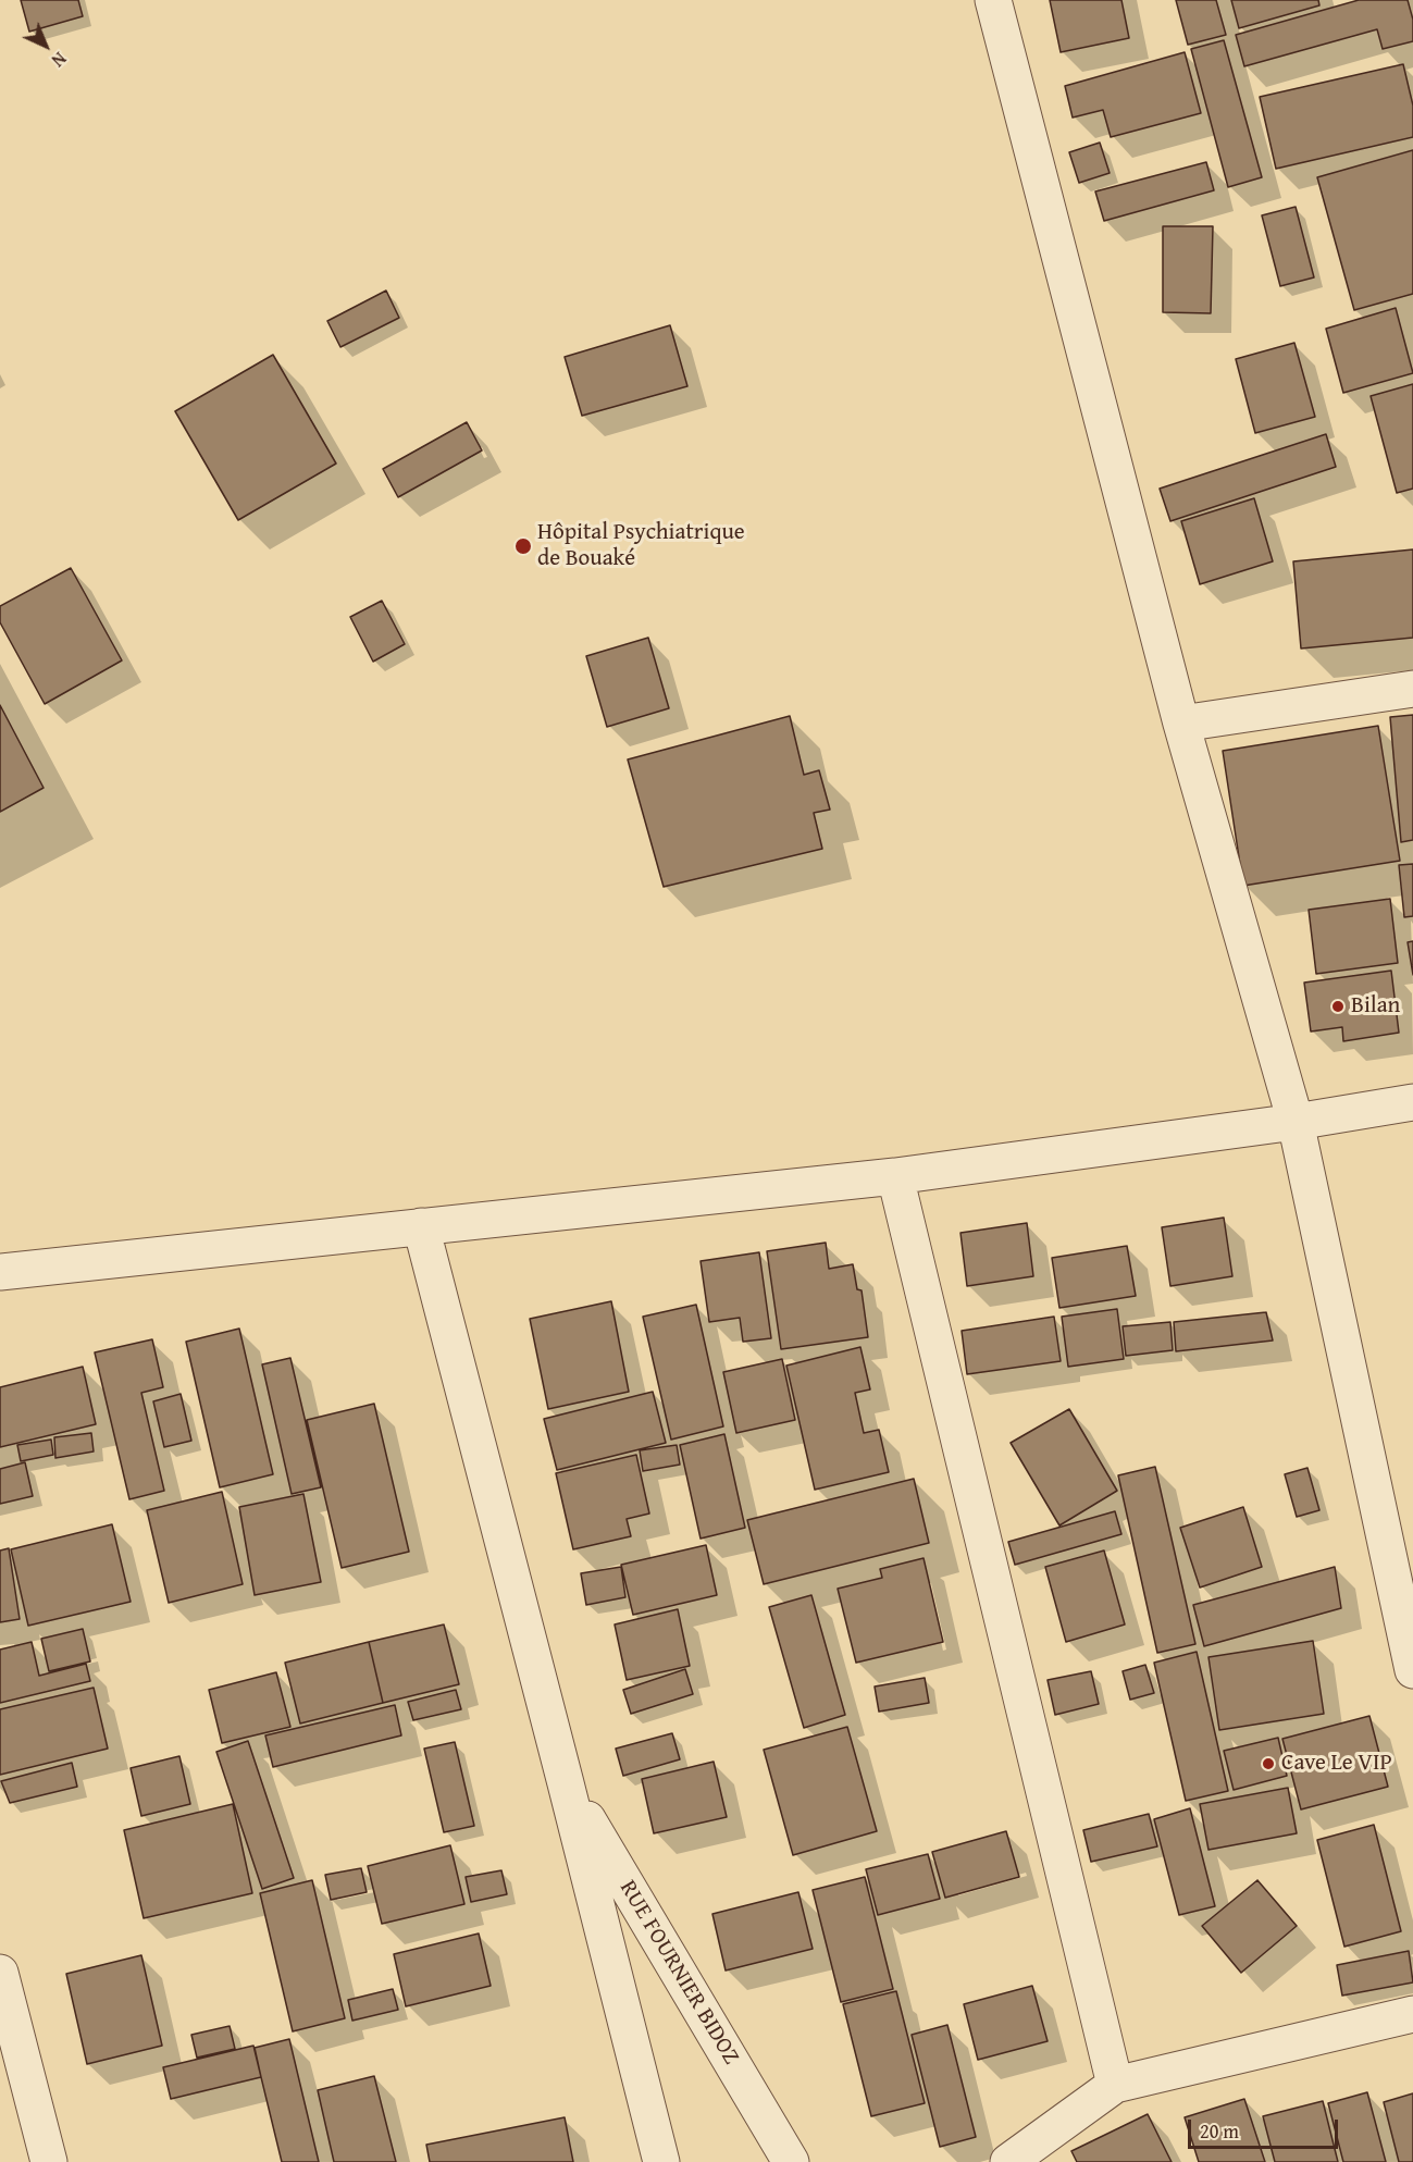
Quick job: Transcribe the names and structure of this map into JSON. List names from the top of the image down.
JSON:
{
  "streets": {
    "street": ["RUE FOURNIER BIDOZ"]
  },
  "places": ["Hôpital Psychiatrique de Bouaké", "Bilan", "Cave Le VIP"],
  "scale_bar": "20 m",
  "north": "bottom right"
}
